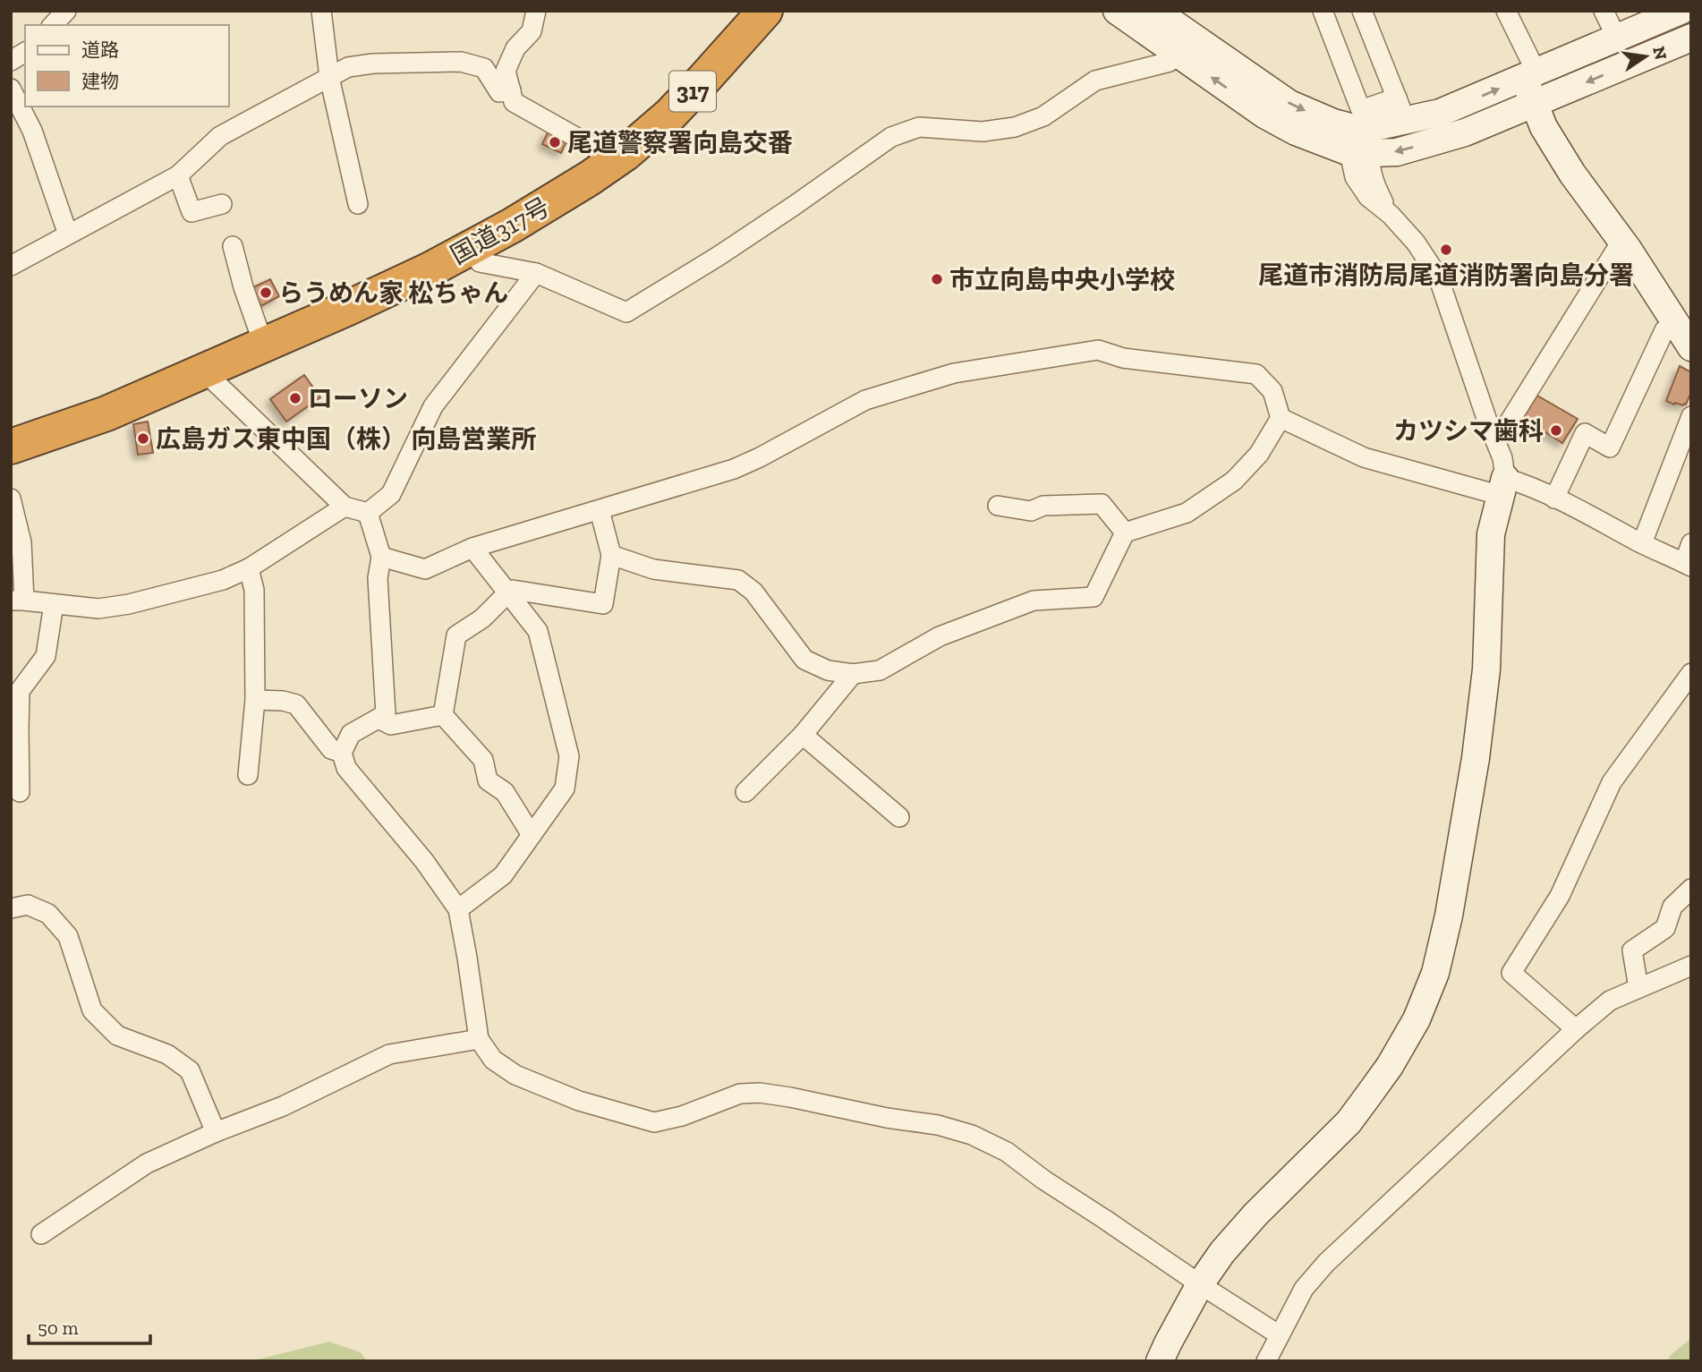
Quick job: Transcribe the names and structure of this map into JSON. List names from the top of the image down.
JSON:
{
  "streets": {
    "highway": ["317", "国道317号"]
  },
  "places": [
    "尾道警察署向島交番",
    "尾道市消防局尾道消防署向島分署",
    "市立向島中央小学校",
    "らうめん家 松ちゃん",
    "ローソン",
    "カツシマ歯科",
    "広島ガス東中国（株） 向島営業所"
  ],
  "legend": ["道路", "建物"],
  "scale_bar": "50 m",
  "north": "right"
}
